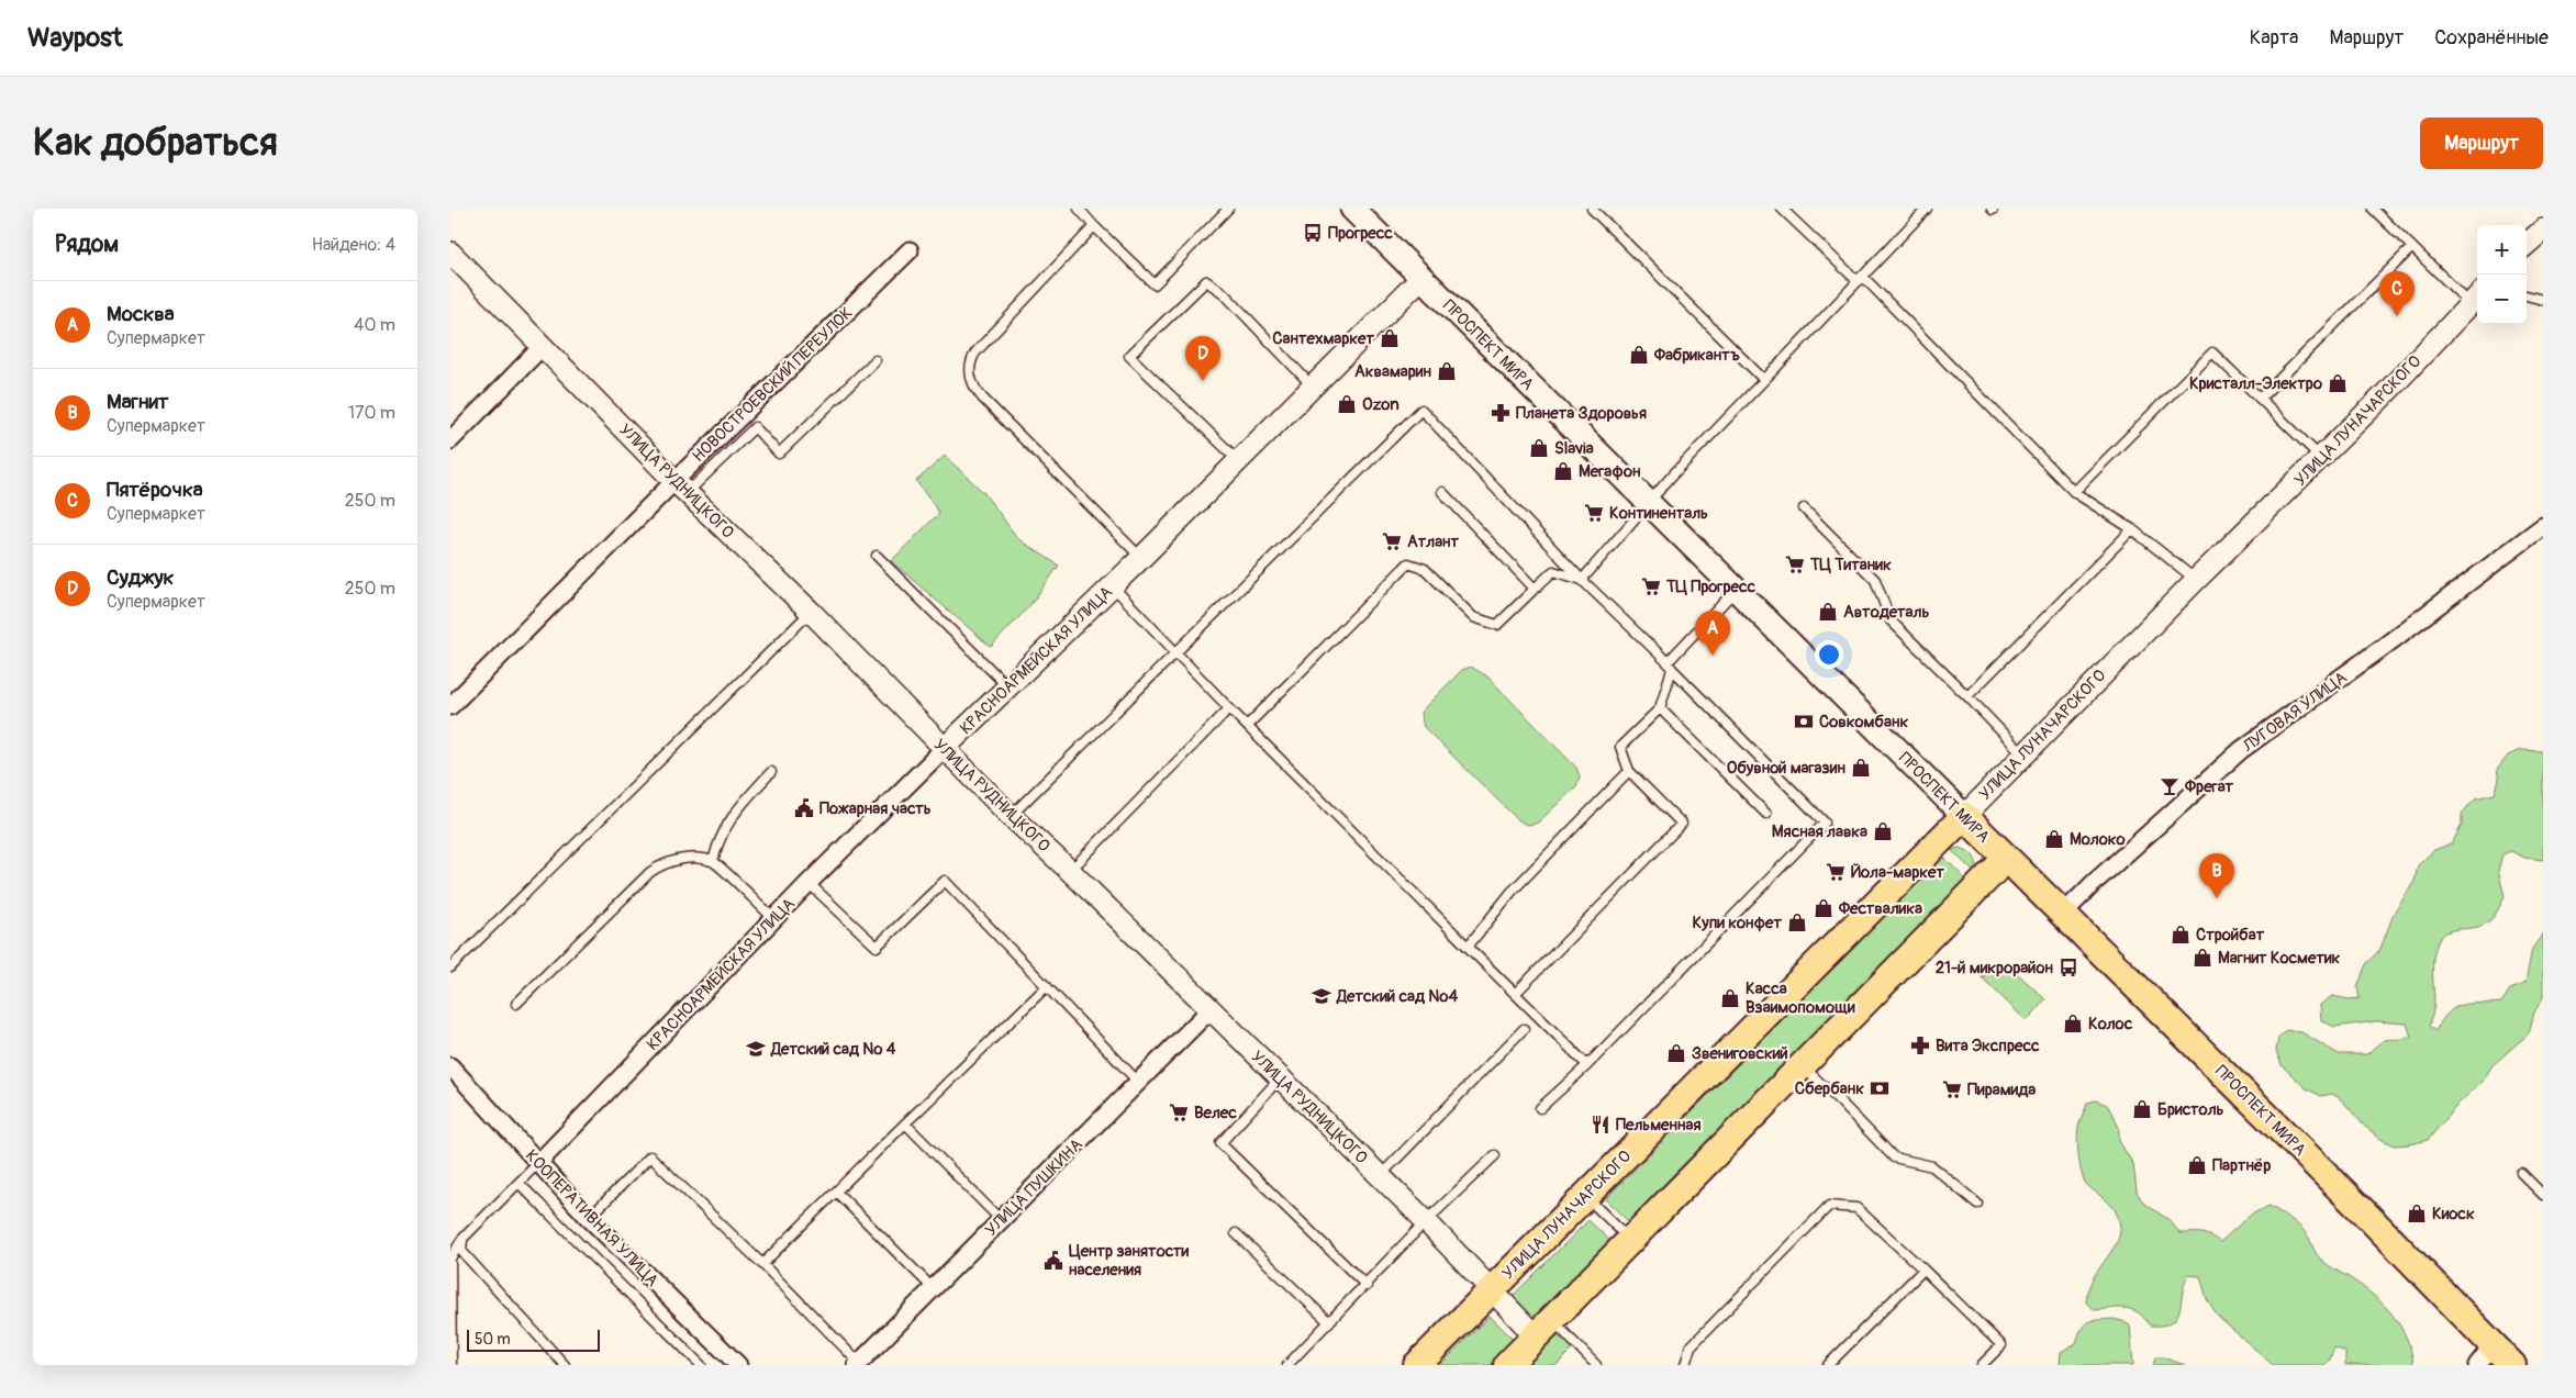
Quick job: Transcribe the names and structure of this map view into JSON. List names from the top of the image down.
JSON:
{
  "streets": {
    "main road": ["ПРОСПЕКТ МИРА", "УЛИЦА ЛУНАЧАРСКОГО"],
    "street": [
      "НОВОСТРОЕВСКИЙ ПЕРЕУЛОК",
      "УЛИЦА РУДНИЦКОГО",
      "КРАСНОАРМЕЙСКАЯ УЛИЦА",
      "ЛУГОВАЯ УЛИЦА",
      "УЛИЦА ПУШКИНА",
      "КООПЕРАТИВНАЯ УЛИЦА"
    ]
  },
  "crossings": [
    ["ПРОСПЕКТ МИРА", "УЛИЦА ЛУНАЧАРСКОГО"],
    ["ПРОСПЕКТ МИРА", "КРАСНОАРМЕЙСКАЯ УЛИЦА"],
    ["ПРОСПЕКТ МИРА", "ЛУГОВАЯ УЛИЦА"],
    ["НОВОСТРОЕВСКИЙ ПЕРЕУЛОК", "УЛИЦА РУДНИЦКОГО"],
    ["УЛИЦА ЛУНАЧАРСКОГО", "УЛИЦА РУДНИЦКОГО"],
    ["УЛИЦА РУДНИЦКОГО", "КРАСНОАРМЕЙСКАЯ УЛИЦА"],
    ["УЛИЦА РУДНИЦКОГО", "УЛИЦА ПУШКИНА"],
    ["КРАСНОАРМЕЙСКАЯ УЛИЦА", "КООПЕРАТИВНАЯ УЛИЦА"]
  ],
  "places": {
    "bus stop": ["Прогресс", "21-й микрорайон"],
    "shop": [
      "Сантехмаркет",
      "Фабрикантъ",
      "Аквамарин",
      "Кристалл-Электро",
      "Ozon",
      "Slavia",
      "Мегафон",
      "Автодеталь",
      "Обувной магазин",
      "Мясная лавка",
      "Молоко",
      "Фествалика",
      "Купи конфет",
      "Стройбат",
      "Магнит Косметик",
      "Касса Взаимопомощи",
      "Колос",
      "Звениговский",
      "Бристоль",
      "Партнёр",
      "Киоск"
    ],
    "pharmacy": ["Планета Здоровья", "Вита Экспресс"],
    "supermarket": [
      "Континенталь",
      "Атлант",
      "ТЦ Титаник",
      "ТЦ Прогресс",
      "Йола-маркет",
      "Пирамида",
      "Велес"
    ],
    "bank": ["Совкомбанк", "Сбербанк"],
    "bar": ["Фрегат"],
    "public building": ["Пожарная часть", "Центр занятости населения"],
    "school or university": ["Детский сад №4", "Детский сад № 4"],
    "restaurant": ["Пельменная"]
  },
  "scale_bar": "50 m",
  "page": {
    "header": "Waypost",
    "nav": ["Карта", "Маршрут", "Сохранённые"],
    "buttons": "Маршрут",
    "title": "Как добраться",
    "heading": ["Рядом", "Найдено: 4"],
    "map_buttons": ["+", "−"],
    "pins": [
      "C",
      "D",
      "A",
      "B"
    ],
    "list": [
      {
        "mark": "A",
        "name": "Москва",
        "note": "Супермаркет",
        "value": "40 m"
      },
      {
        "mark": "B",
        "name": "Магнит",
        "note": "Супермаркет",
        "value": "170 m"
      },
      {
        "mark": "C",
        "name": "Пятёрочка",
        "note": "Супермаркет",
        "value": "250 m"
      },
      {
        "mark": "D",
        "name": "Суджук",
        "note": "Супермаркет",
        "value": "250 m"
      }
    ],
    "scale": "50 m"
  }
}
